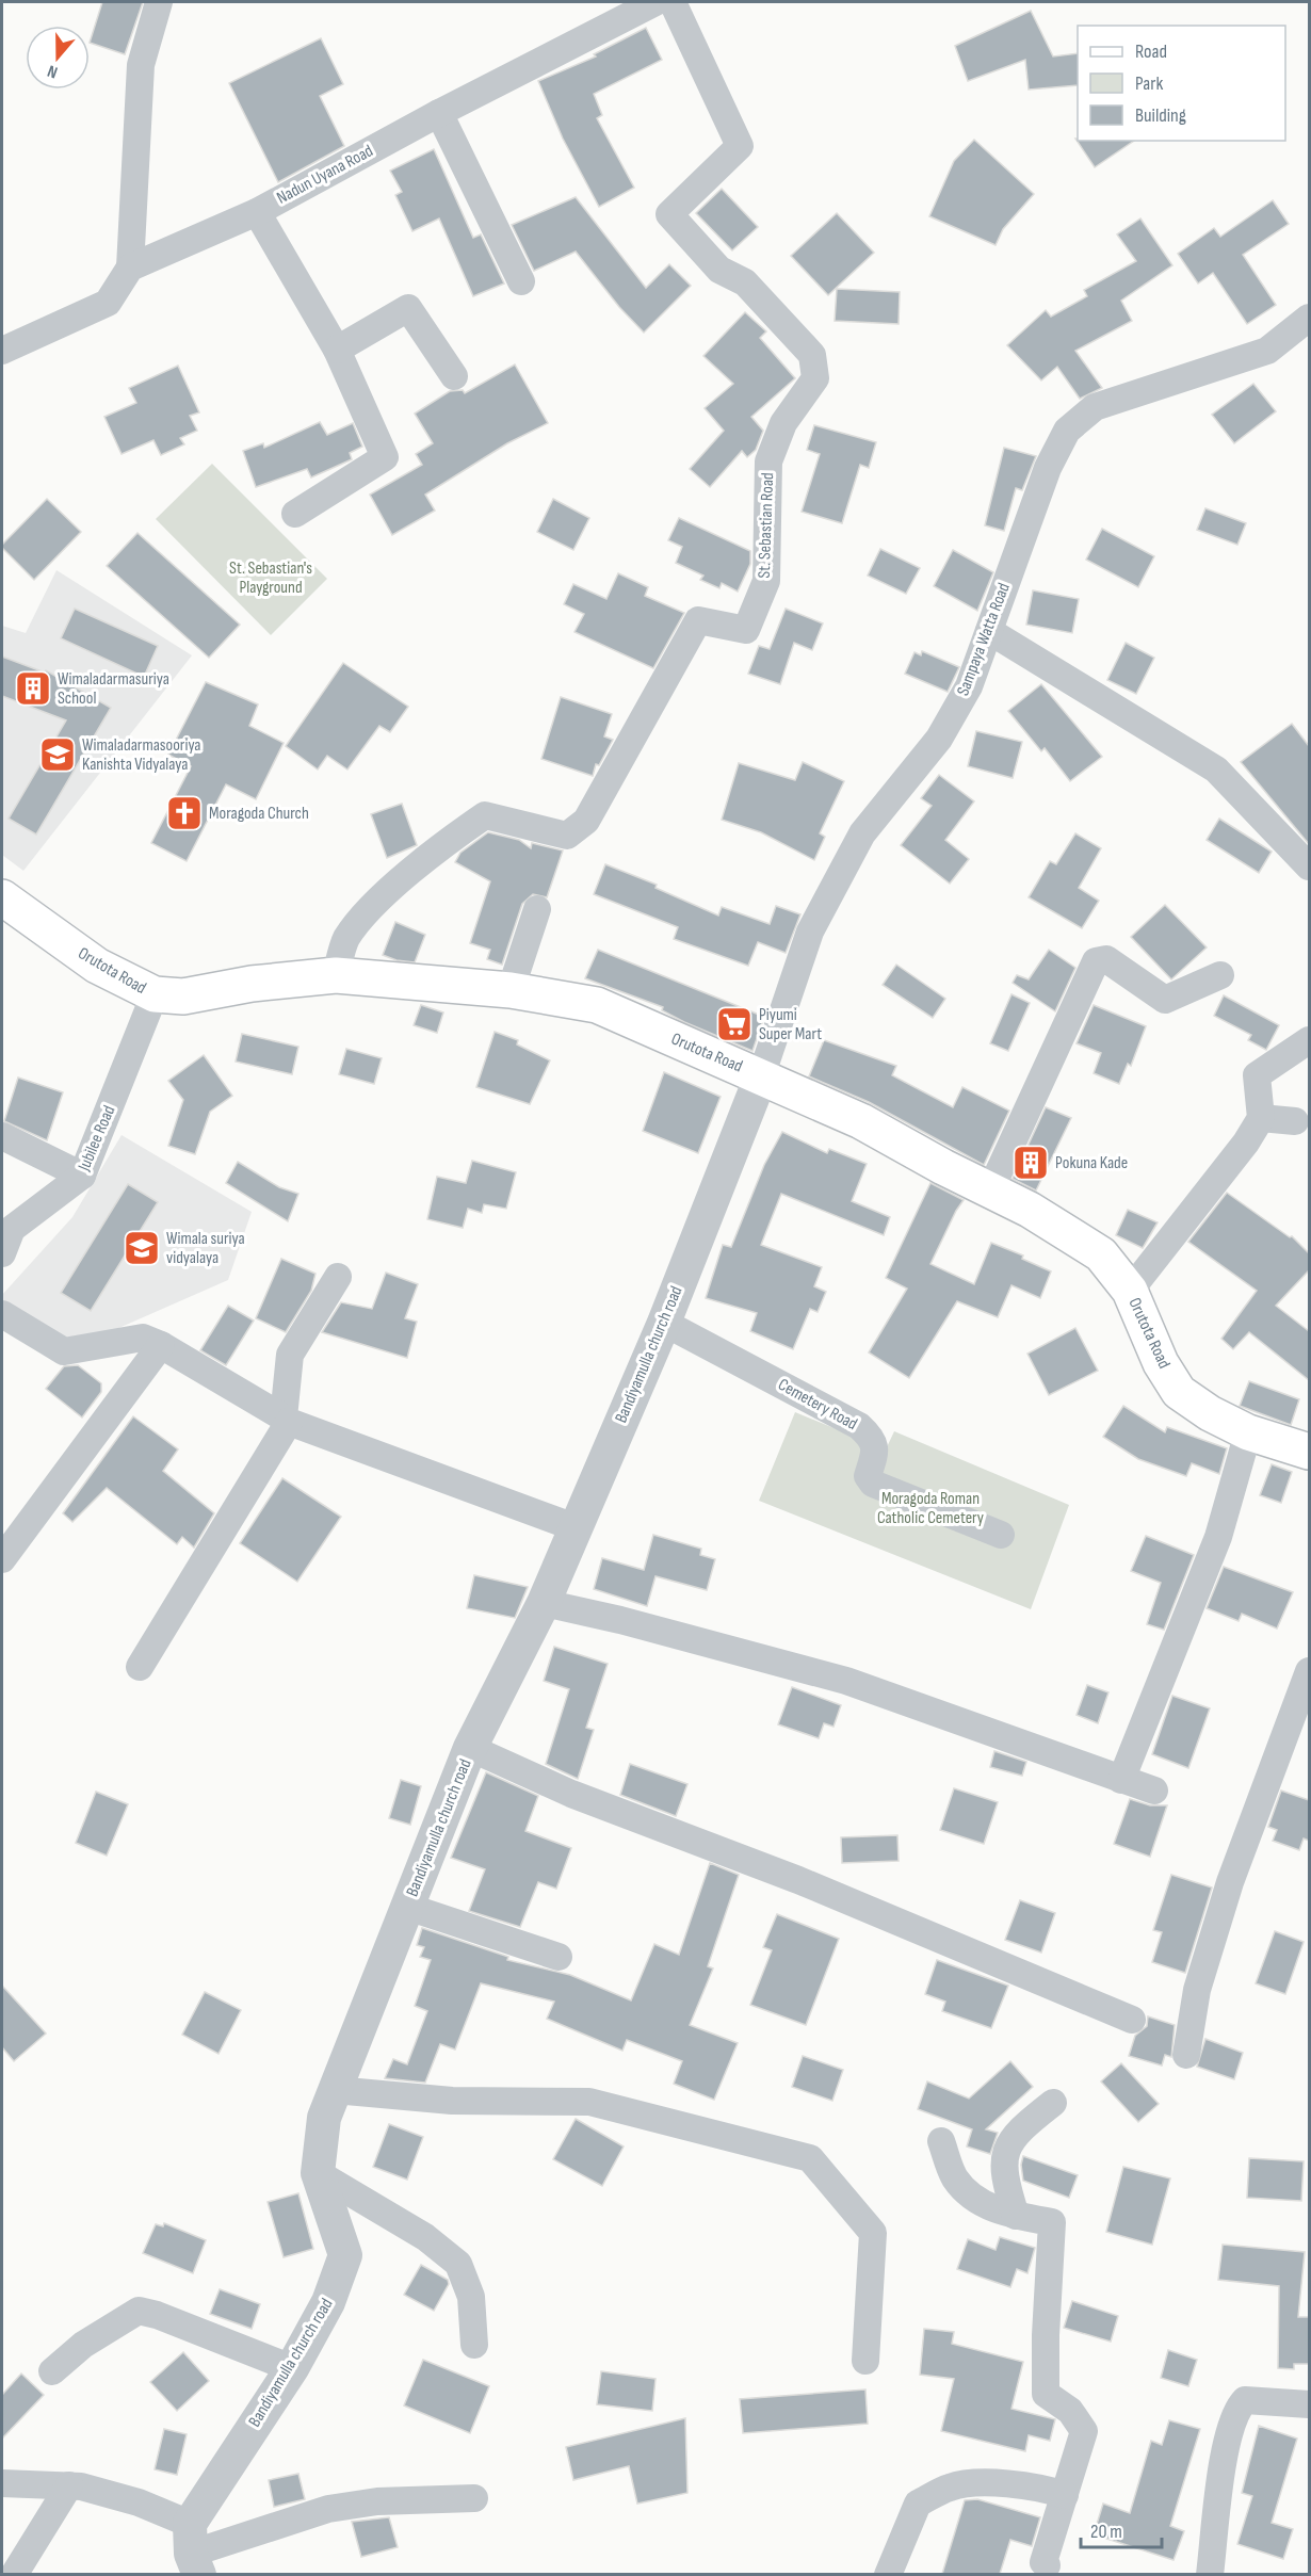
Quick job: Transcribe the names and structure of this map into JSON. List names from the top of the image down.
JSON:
{
  "streets": {
    "main road": ["Orutota Road"],
    "street": [
      "Nadun Uyana Road",
      "St. Sebastian Road",
      "Sampaya Watta Road",
      "Jubilee Road",
      "Bandiyamulla church road",
      "Cemetery Road"
    ]
  },
  "crossings": [
    ["St. Sebastian Road", "Orutota Road"],
    ["Sampaya Watta Road", "Orutota Road"],
    ["Sampaya Watta Road", "Bandiyamulla church road"],
    ["Orutota Road", "Jubilee Road"],
    ["Orutota Road", "Bandiyamulla church road"],
    ["Bandiyamulla church road", "Cemetery Road"]
  ],
  "parks": ["St. Sebastian's Playground", "Moragoda Roman Catholic Cemetery"],
  "places": {
    "building": ["Wimaladarmasuriya School", "Pokuna Kade"],
    "school or university": ["Wimaladarmasooriya Kanishta Vidyalaya", "Wimala suriya vidyalaya"],
    "church": ["Moragoda Church"],
    "supermarket": ["Piyumi Super Mart"]
  },
  "legend": ["Road", "Park", "Building"],
  "scale_bar": "20 m",
  "north": "bottom"
}
